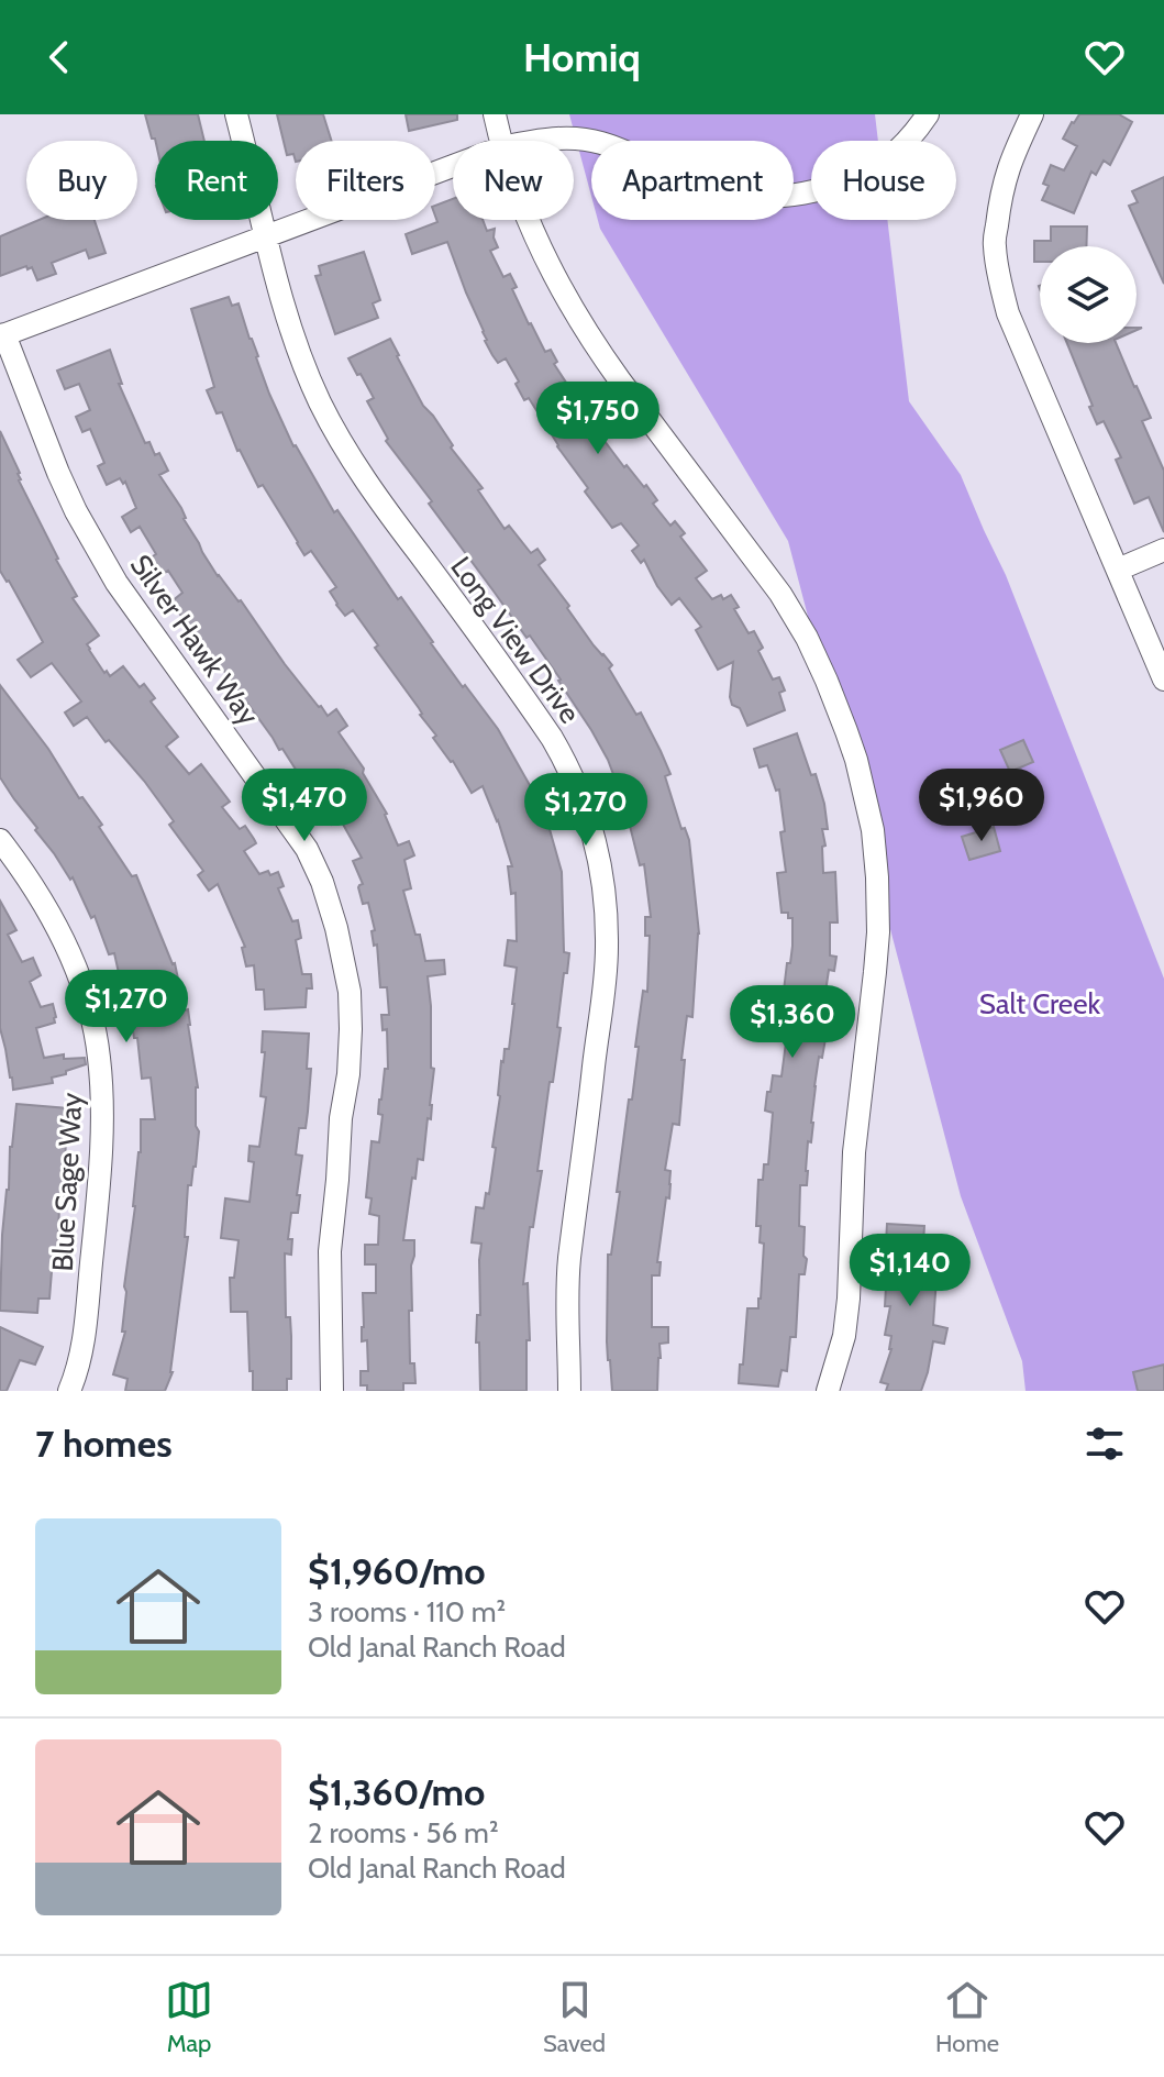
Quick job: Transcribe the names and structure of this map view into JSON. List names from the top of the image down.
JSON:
{
  "streets": {
    "street": ["Silver Hawk Way", "Long View Drive", "Blue Sage Way"]
  },
  "parks": ["Salt Creek"],
  "page": {
    "header": "Homiq",
    "chip": [
      "Buy",
      "Rent",
      "Filters",
      "New",
      "Apartment",
      "House"
    ],
    "price": [
      "$1,750",
      "$1,470",
      "$1,960",
      "$1,270",
      "$1,270",
      "$1,360",
      "$1,140"
    ],
    "heading": "7 homes",
    "list": [
      {
        "name": "$1,960/mo",
        "note": "3 rooms · 110 m² · Old Janal Ranch Road"
      },
      {
        "name": "$1,360/mo",
        "note": "2 rooms · 56 m² · Old Janal Ranch Road"
      }
    ],
    "tabs": ["Map", "Saved", "Home"]
  }
}
